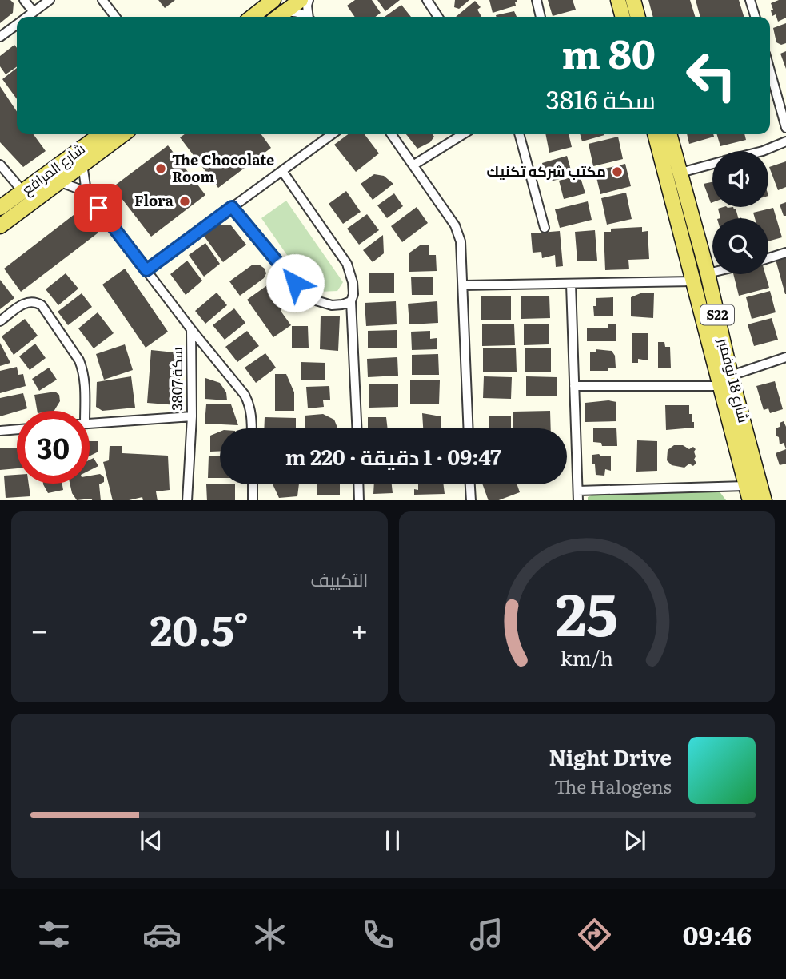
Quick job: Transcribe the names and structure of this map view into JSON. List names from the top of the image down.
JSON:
{
  "streets": {
    "main road": ["شارع المرافع", "S22", "شارع 18 نوفمبر"],
    "street": ["سكة 3807"]
  },
  "places": ["The Chocolate Room", "مكتب شركه تكنيك", "Flora"],
  "page": {
    "turn": ["80 m", "سكة 3816"],
    "limit": "30",
    "trip": "09:47 · 1 دقيقة · 220 m",
    "tile": "التكييف",
    "heat": ["−", "20.5°", "+"],
    "song": ["Night Drive", "The Halogens"],
    "tabs": "09:46",
    "gauge": ["25", "km/h"]
  }
}
